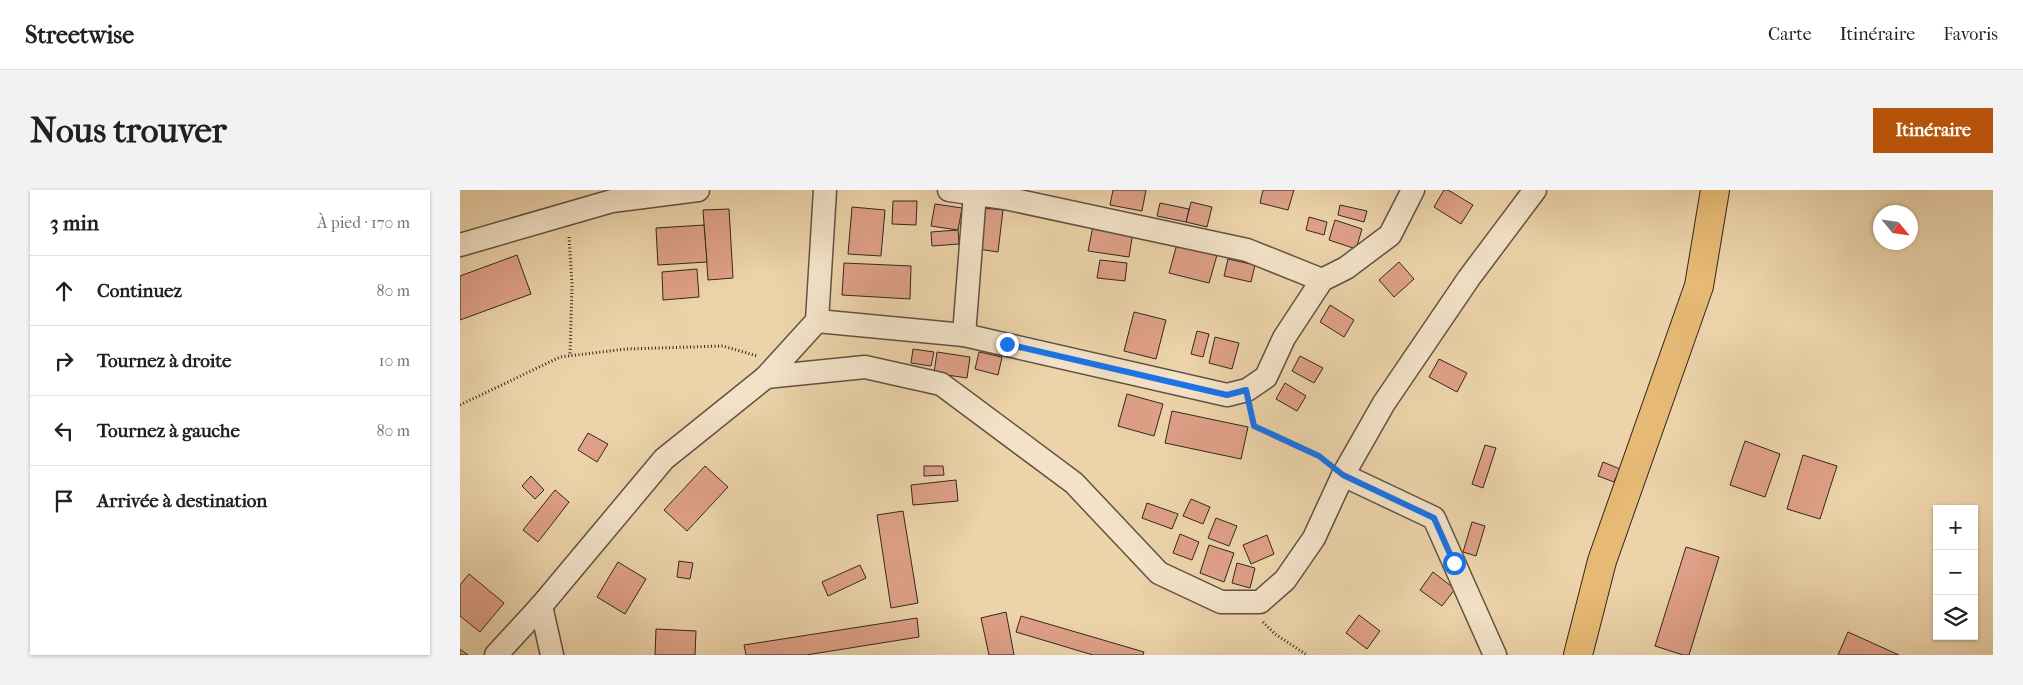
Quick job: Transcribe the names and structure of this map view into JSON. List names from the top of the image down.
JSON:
{
  "north": "bottom right",
  "page": {
    "header": "Streetwise",
    "nav": ["Carte", "Itinéraire", "Favoris"],
    "buttons": "Itinéraire",
    "title": "Nous trouver",
    "heading": ["3 min", "À pied · 170 m"],
    "list": [
      ["Continuez", "80 m"],
      ["Tournez à droite", "10 m"],
      ["Tournez à gauche", "80 m"],
      "Arrivée à destination"
    ],
    "map_buttons": ["+", "−"]
  }
}
